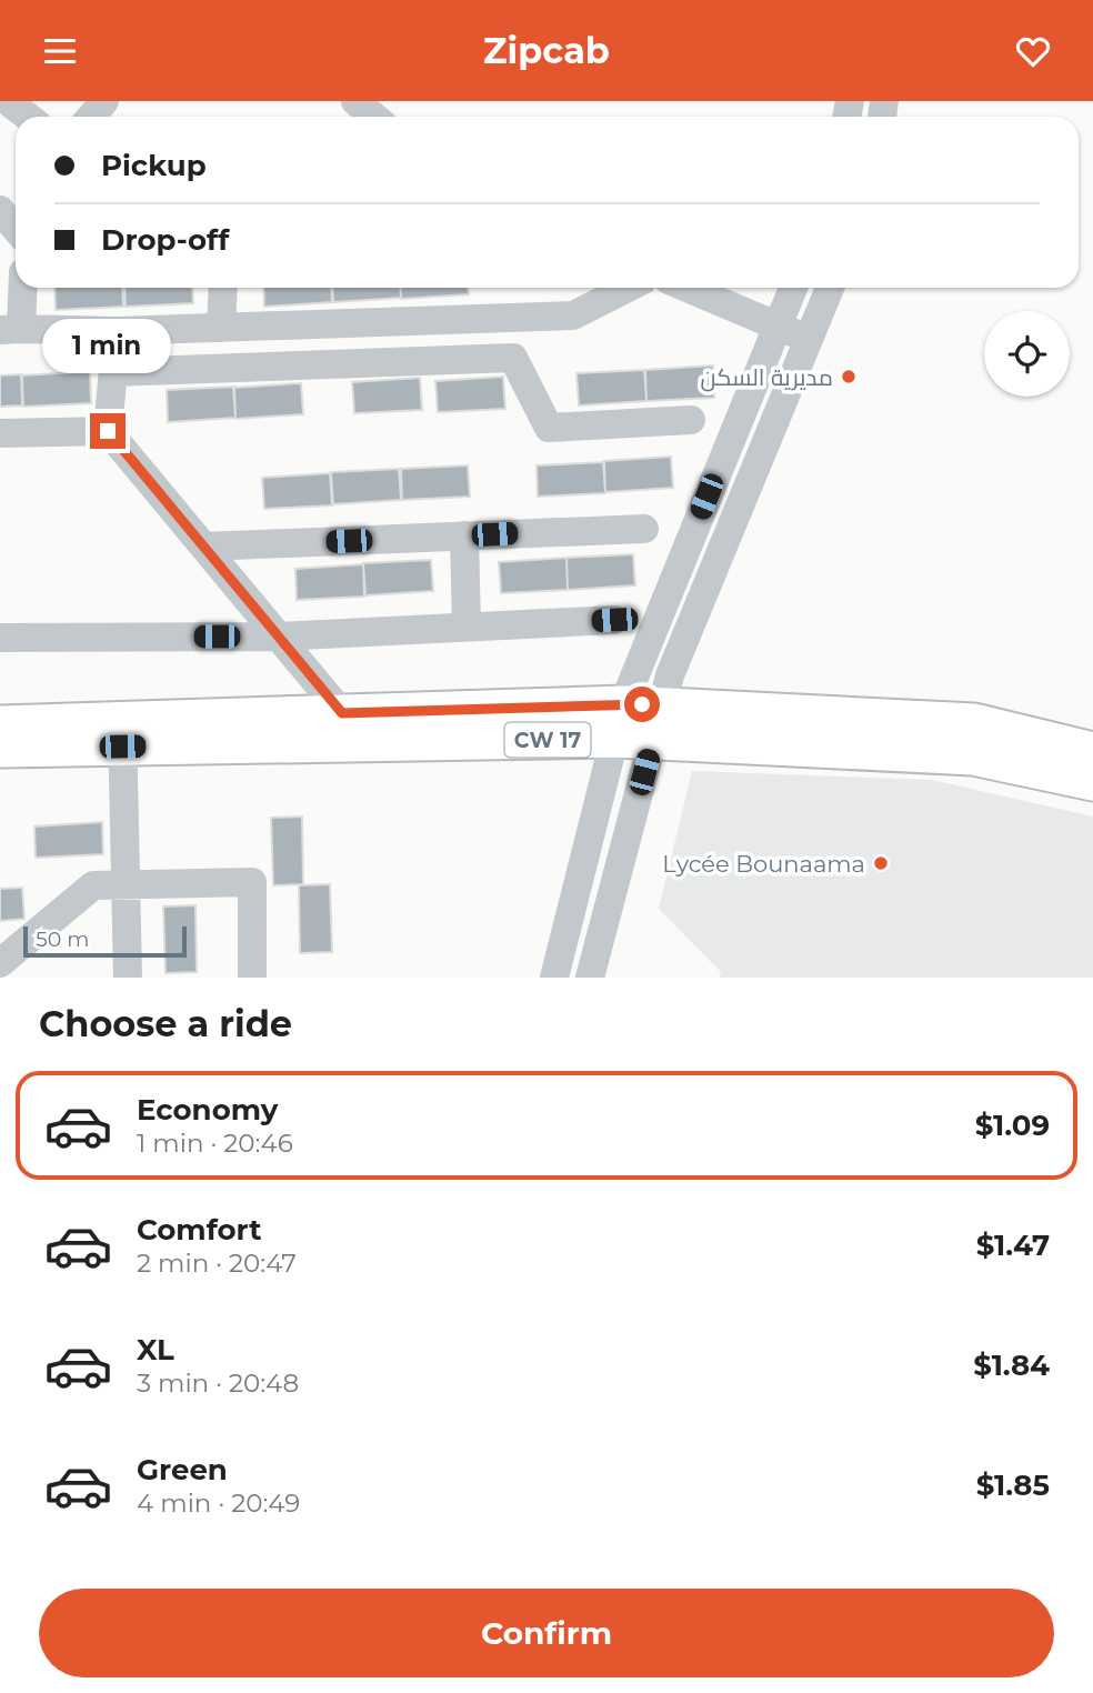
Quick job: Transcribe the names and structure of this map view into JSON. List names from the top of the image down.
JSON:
{
  "streets": {
    "main road": ["CW 17"]
  },
  "places": ["مديرية السكن", "Lycée Bounaama"],
  "scale_bar": "50 m",
  "page": {
    "header": "Zipcab",
    "banner": ["Pickup", "Drop-off"],
    "bubble": "1 min",
    "scale": "50 m",
    "heading": "Choose a ride",
    "list": [
      {
        "name": "Economy",
        "note": "1 min · 20:46",
        "value": "$1.09"
      },
      {
        "name": "Comfort",
        "note": "2 min · 20:47",
        "value": "$1.47"
      },
      {
        "name": "XL",
        "note": "3 min · 20:48",
        "value": "$1.84"
      },
      {
        "name": "Green",
        "note": "4 min · 20:49",
        "value": "$1.85"
      }
    ],
    "buttons": "Confirm"
  }
}
